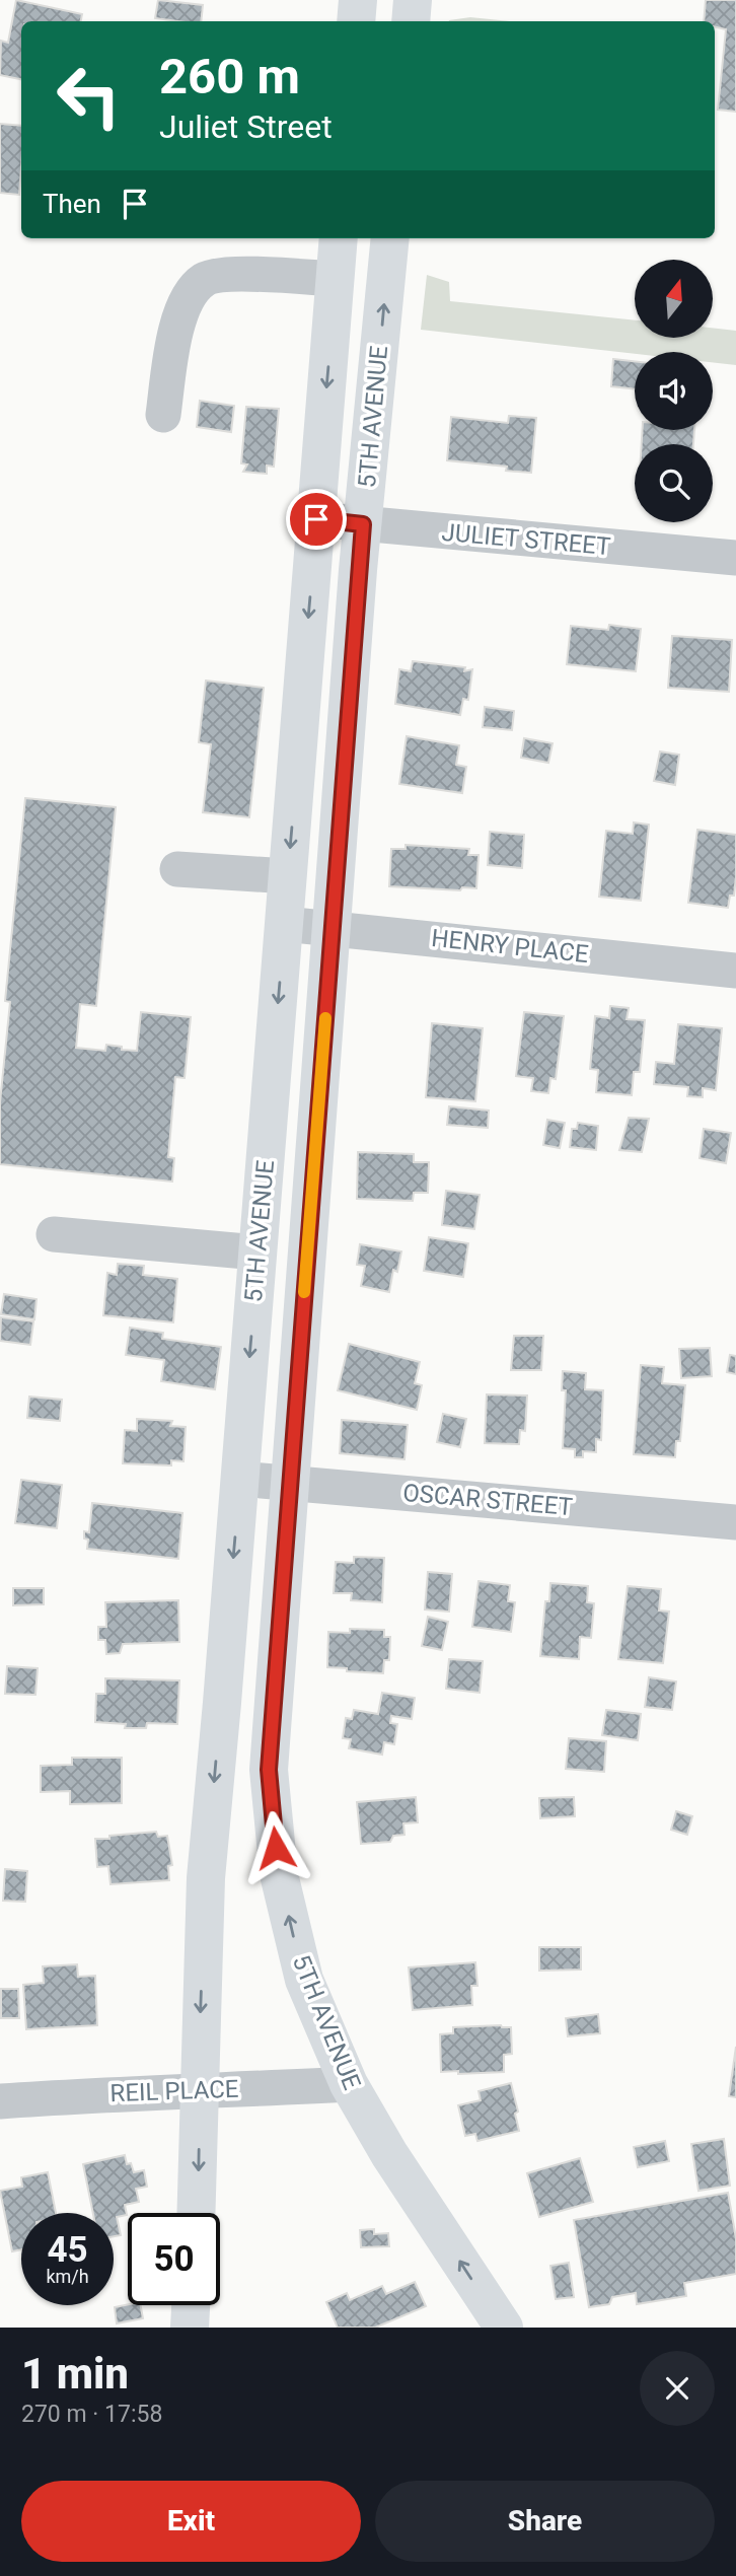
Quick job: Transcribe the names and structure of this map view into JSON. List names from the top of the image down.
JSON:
{
  "streets": {
    "main road": ["5TH AVENUE"],
    "street": [
      "JULIET STREET",
      "HENRY PLACE",
      "OSCAR STREET",
      "REIL PLACE"
    ]
  },
  "crossings": [
    ["5TH AVENUE", "JULIET STREET"],
    ["5TH AVENUE", "HENRY PLACE"],
    ["5TH AVENUE", "OSCAR STREET"],
    ["5TH AVENUE", "REIL PLACE"]
  ],
  "north": "top",
  "page": {
    "turn": ["260 m", "Juliet Street"],
    "then": "Then",
    "speed": "45 km/h",
    "limit": "50",
    "heading": ["1 min", "270 m · 17:58"],
    "buttons": ["Exit", "Share"]
  }
}
